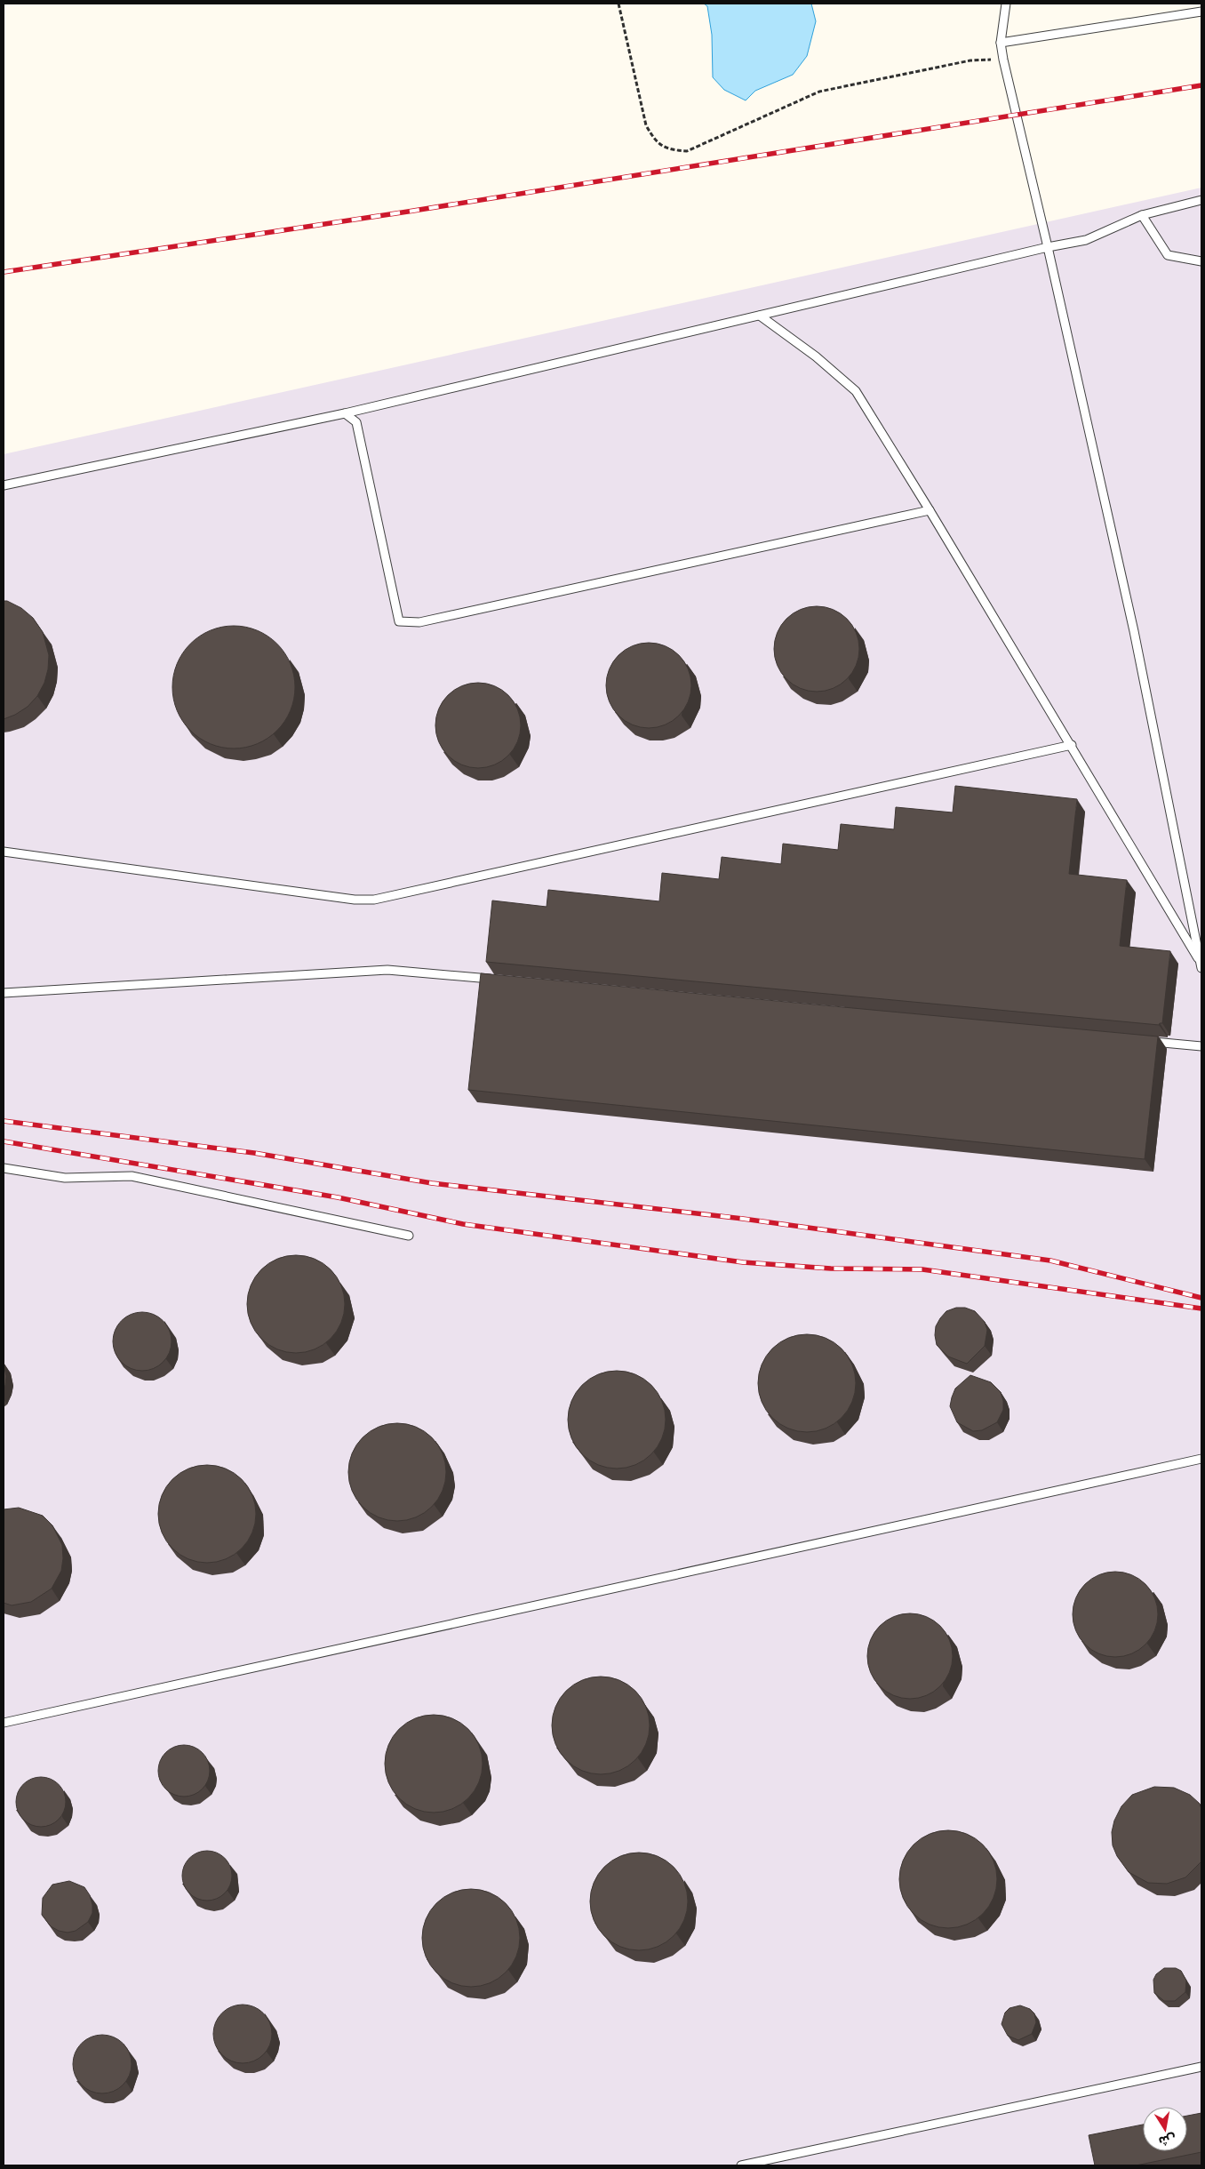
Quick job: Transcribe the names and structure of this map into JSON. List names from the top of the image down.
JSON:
{
  "north": "bottom"
}
